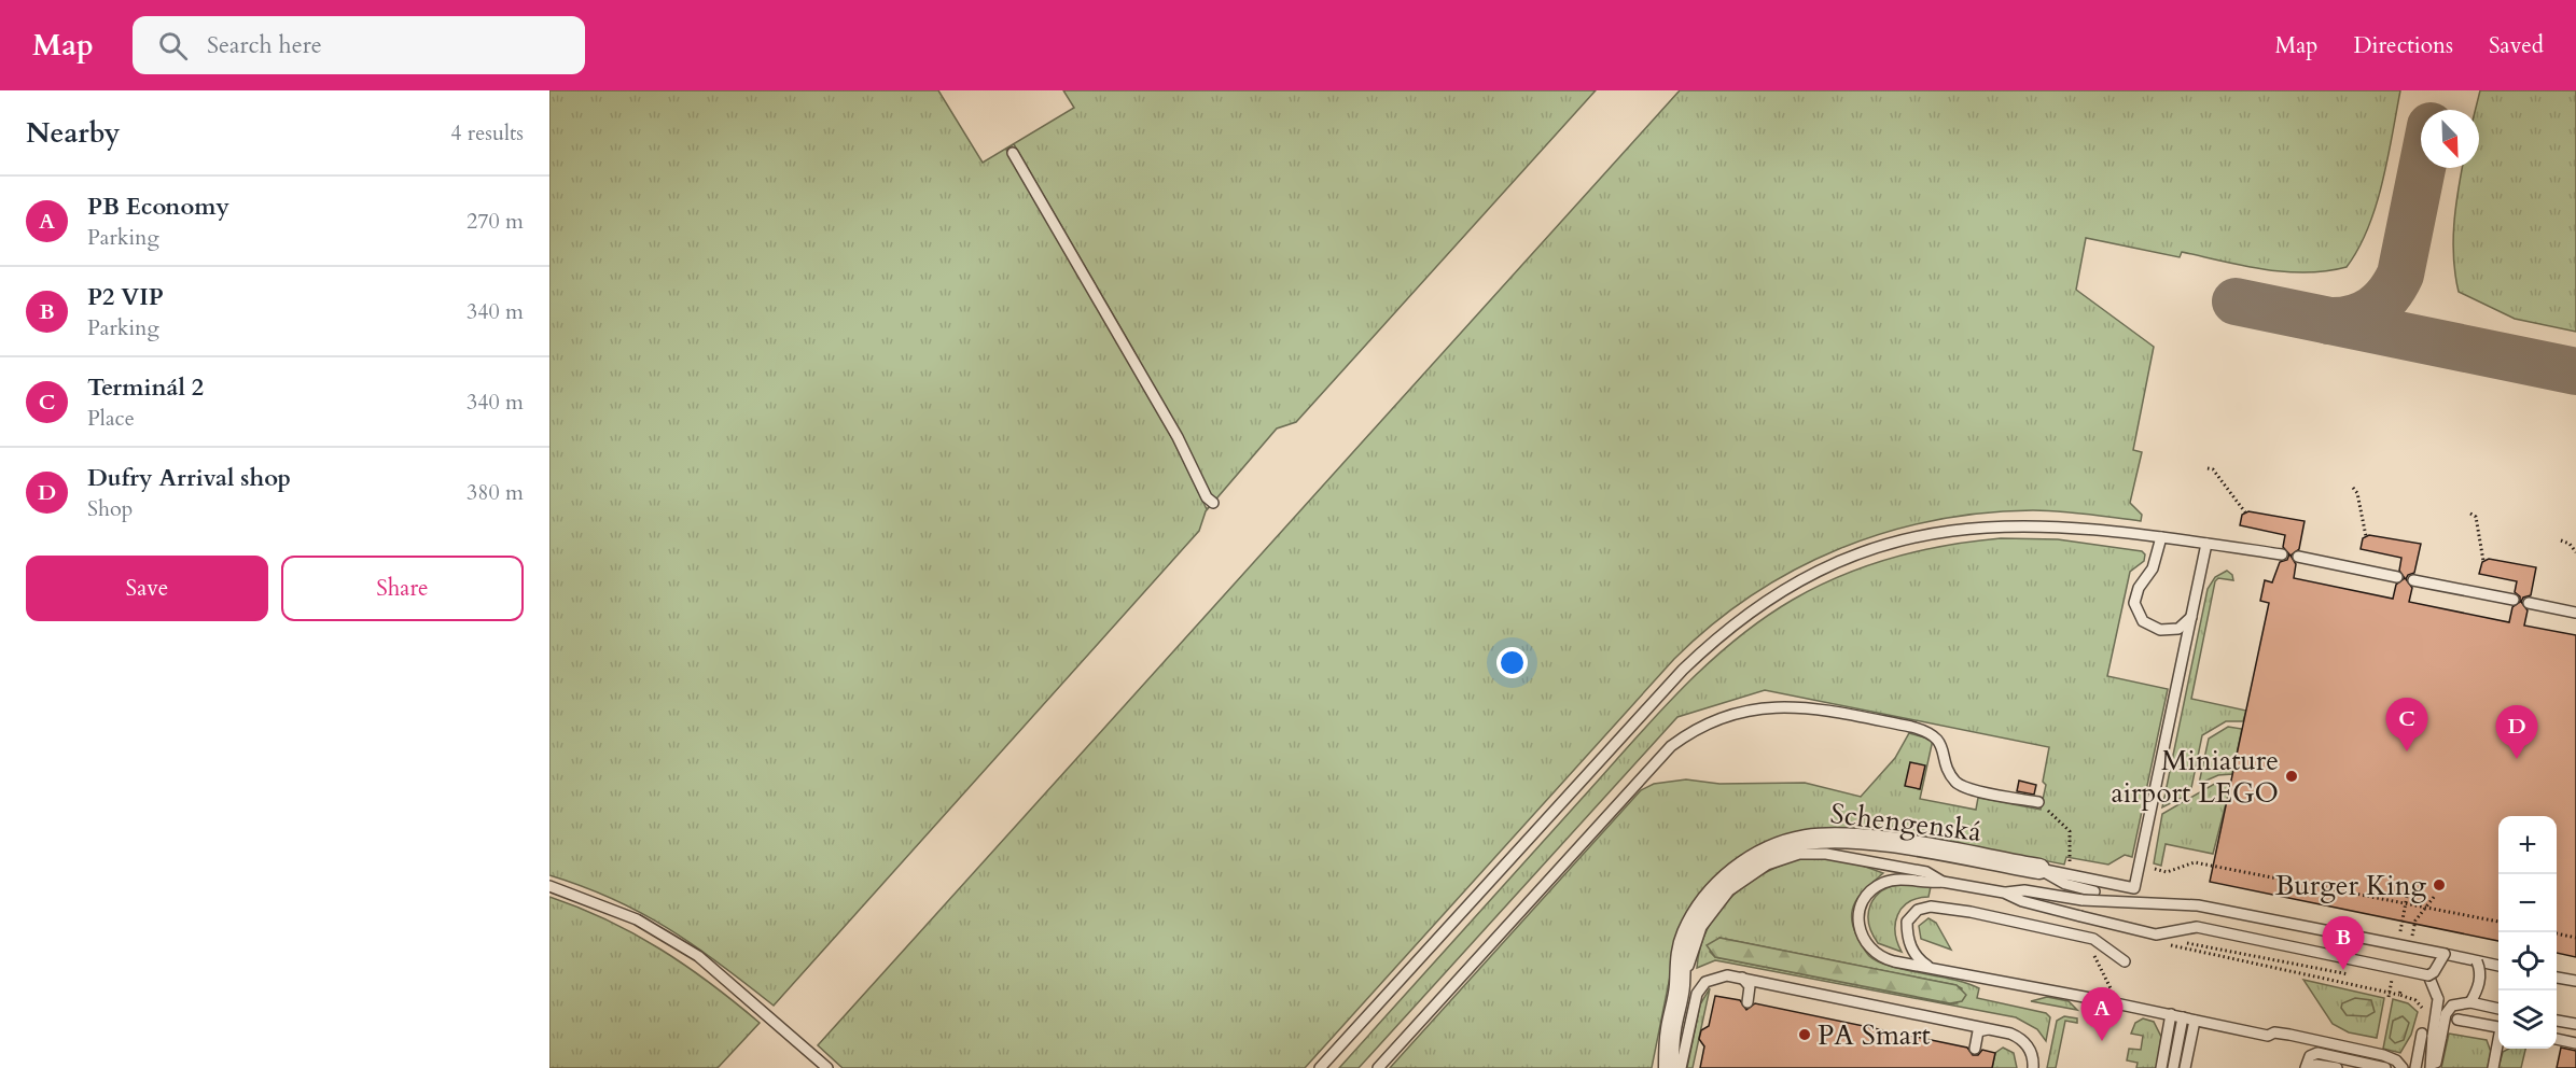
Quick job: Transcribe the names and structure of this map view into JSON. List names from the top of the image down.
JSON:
{
  "streets": {
    "street": ["Schengenská"]
  },
  "places": ["Miniature airport LEGO", "Burger King", "PA Smart"],
  "north": "bottom right",
  "page": {
    "header": "Map",
    "search": "Search here",
    "nav": ["Map", "Directions", "Saved"],
    "heading": ["Nearby", "4 results"],
    "list": [
      {
        "mark": "A",
        "name": "PB Economy",
        "note": "Parking",
        "value": "270 m"
      },
      {
        "mark": "B",
        "name": "P2 VIP",
        "note": "Parking",
        "value": "340 m"
      },
      {
        "mark": "C",
        "name": "Terminál 2",
        "note": "Place",
        "value": "340 m"
      },
      {
        "mark": "D",
        "name": "Dufry Arrival shop",
        "note": "Shop",
        "value": "380 m"
      }
    ],
    "buttons": ["Save", "Share"],
    "pins": [
      "C",
      "D",
      "B",
      "A"
    ],
    "map_buttons": ["+", "−"]
  }
}
